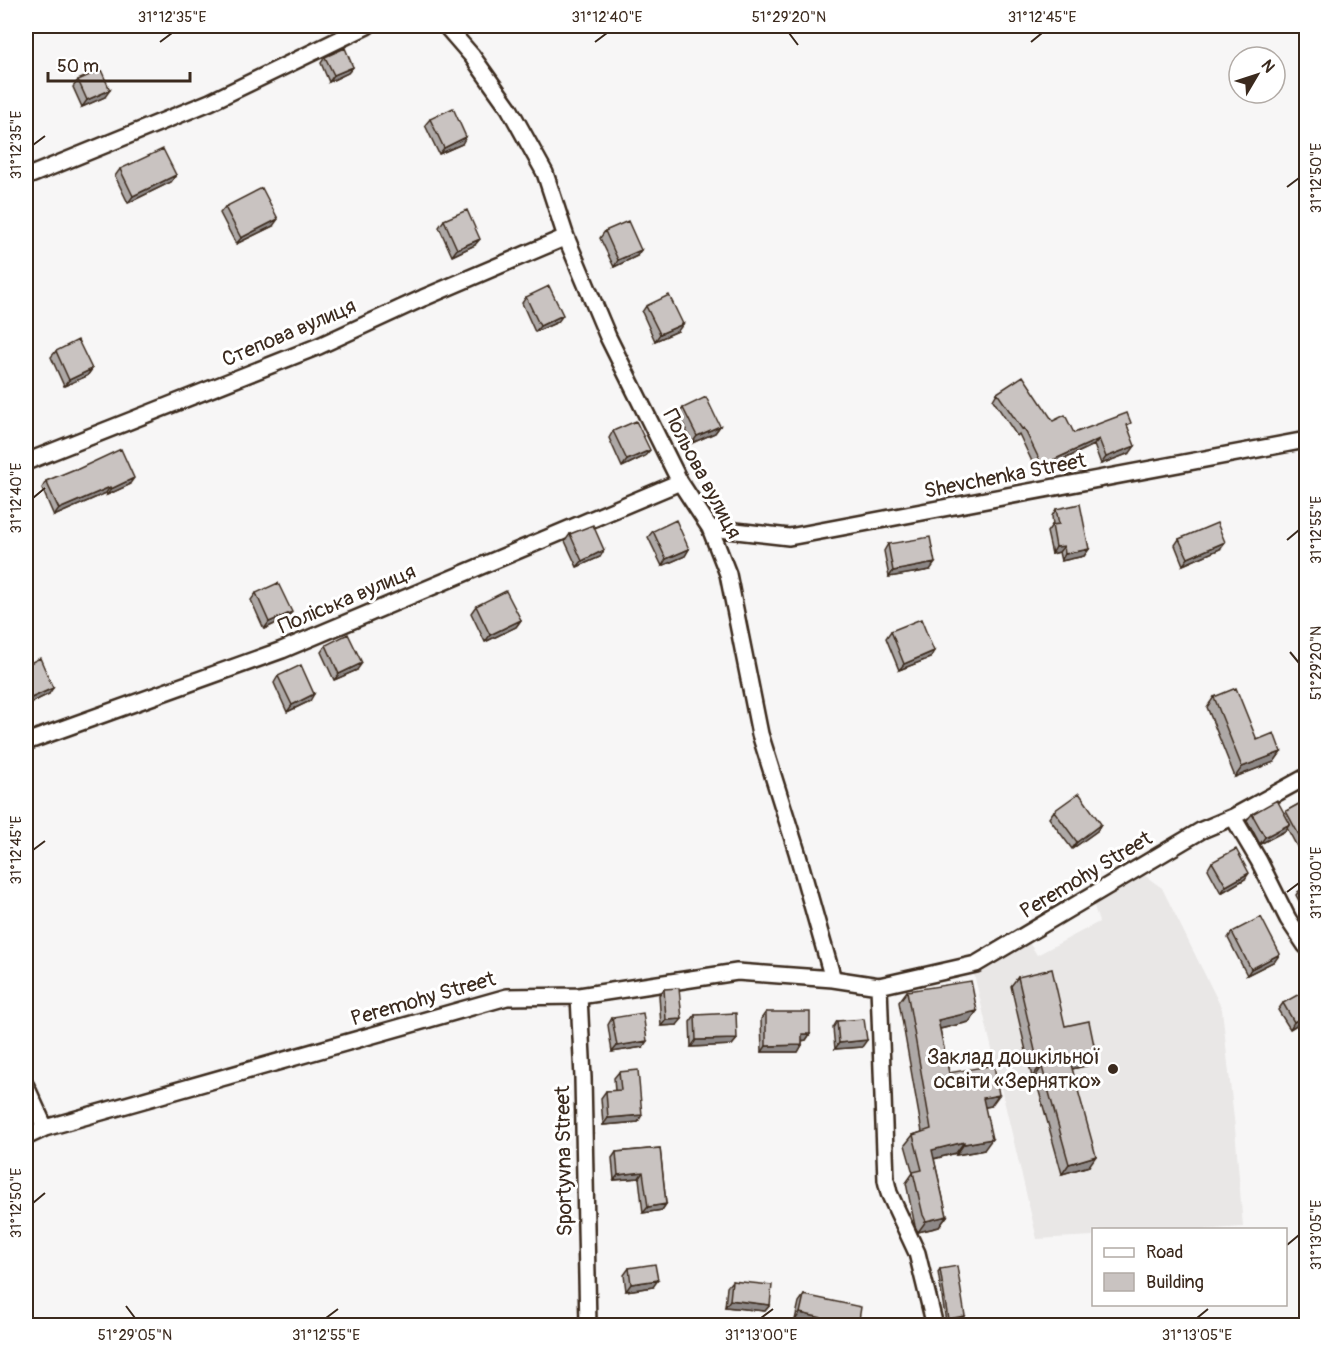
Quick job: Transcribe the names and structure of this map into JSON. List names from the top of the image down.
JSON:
{
  "streets": {
    "street": [
      "Степова вулиця",
      "Польова вулиця",
      "Shevchenka Street",
      "Поліська вулиця",
      "Peremohy Street",
      "Sportyvna Street"
    ]
  },
  "crossings": [
    ["Степова вулиця", "Польова вулиця"],
    ["Польова вулиця", "Shevchenka Street"],
    ["Польова вулиця", "Поліська вулиця"],
    ["Польова вулиця", "Peremohy Street"],
    ["Peremohy Street", "Sportyvna Street"]
  ],
  "places": ["Заклад дошкільної освіти «Зернятко»"],
  "legend": ["Road", "Building"],
  "scale_bar": "50 m",
  "north": "top right",
  "coordinates": [
    "31°12'35\"E",
    "31°12'40\"E",
    "51°29'20\"N",
    "31°12'45\"E",
    "31°12'50\"E",
    "31°12'55\"E",
    "31°13'00\"E",
    "31°13'05\"E",
    "51°29'05\"N"
  ]
}
